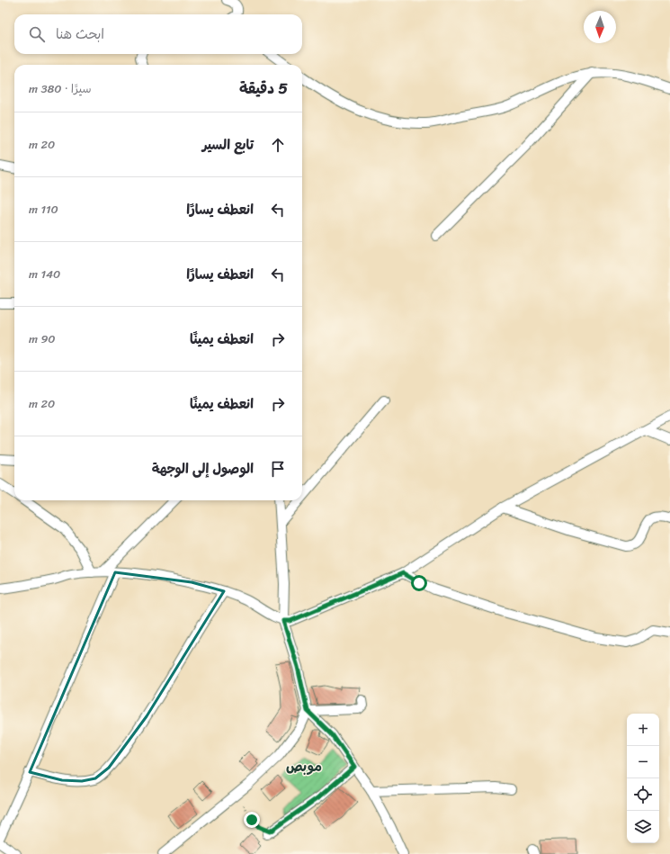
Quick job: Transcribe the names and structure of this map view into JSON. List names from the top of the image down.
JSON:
{
  "districts": ["موبص"],
  "north": "bottom",
  "page": {
    "search": "ابحث هنا",
    "heading": ["5 دقيقة", "سيرًا · 380 m"],
    "list": [
      ["تابع السير", "20 m"],
      ["انعطف يسارًا", "110 m"],
      ["انعطف يسارًا", "140 m"],
      ["انعطف يمينًا", "90 m"],
      ["انعطف يمينًا", "20 m"],
      "الوصول إلى الوجهة"
    ],
    "map_buttons": ["+", "−"]
  }
}
